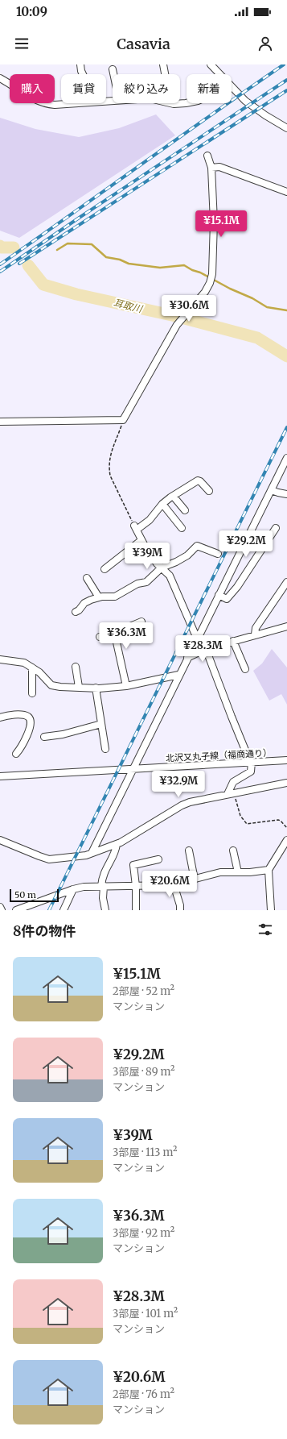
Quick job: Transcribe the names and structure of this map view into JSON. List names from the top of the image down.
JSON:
{
  "streets": {
    "street": ["北沢又丸子線（福商通り）"]
  },
  "water": ["耳取川"],
  "scale_bar": "50 m",
  "page": {
    "status": "10:09",
    "header": "Casavia",
    "chip": [
      "購入",
      "賃貸",
      "絞り込み",
      "新着"
    ],
    "price": [
      "¥15.1M",
      "¥30.6M",
      "¥29.2M",
      "¥39M",
      "¥36.3M",
      "¥28.3M",
      "¥32.9M",
      "¥20.6M"
    ],
    "scale": "50 m",
    "heading": "8件の物件",
    "list": [
      {
        "name": "¥15.1M",
        "note": "2部屋 · 52 m² · マンション"
      },
      {
        "name": "¥29.2M",
        "note": "3部屋 · 89 m² · マンション"
      },
      {
        "name": "¥39M",
        "note": "3部屋 · 113 m² · マンション"
      },
      {
        "name": "¥36.3M",
        "note": "3部屋 · 92 m² · マンション"
      },
      {
        "name": "¥28.3M",
        "note": "3部屋 · 101 m² · マンション"
      },
      {
        "name": "¥20.6M",
        "note": "2部屋 · 76 m² · マンション"
      }
    ]
  }
}
